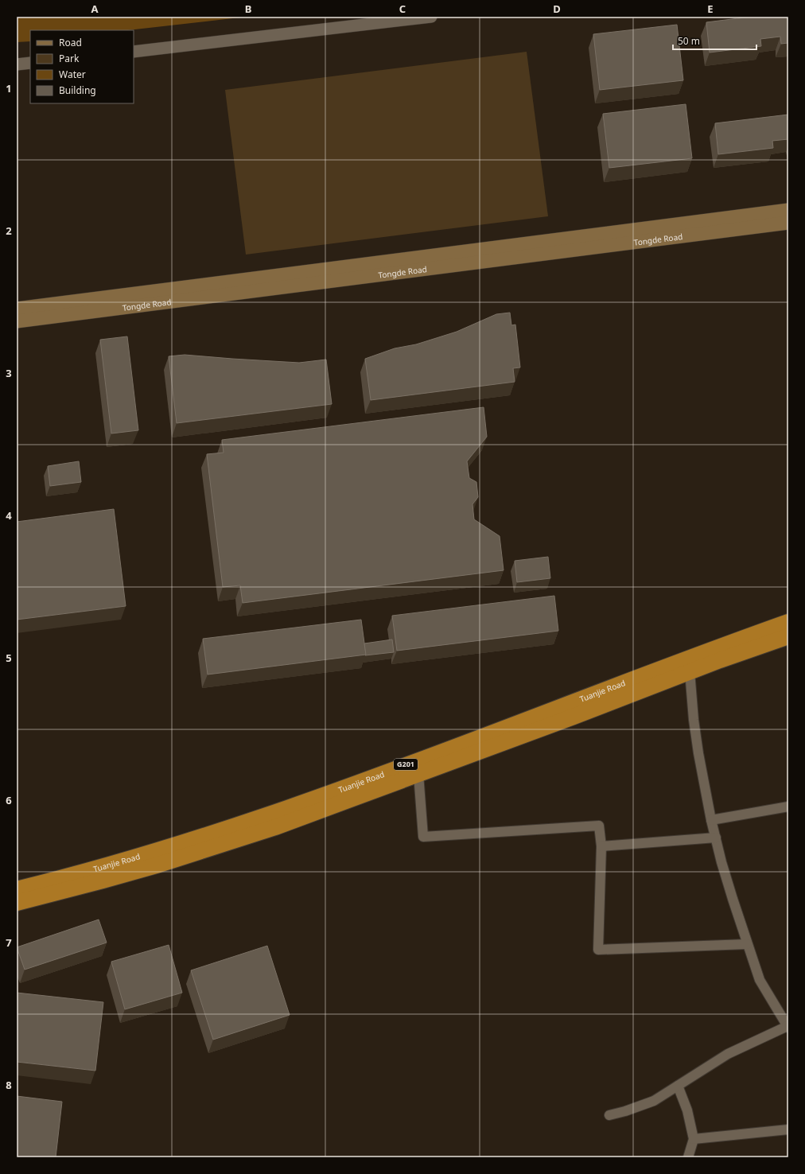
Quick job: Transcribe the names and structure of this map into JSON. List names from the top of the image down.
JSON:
{
  "streets": {
    "highway": ["Tuanjie Road", "G201"],
    "main road": ["Tongde Road"]
  },
  "legend": [
    "Road",
    "Park",
    "Water",
    "Building"
  ],
  "scale_bar": "50 m",
  "grid": {
    "columns": [
      "A",
      "B",
      "C",
      "D",
      "E"
    ],
    "rows": [
      "1",
      "2",
      "3",
      "4",
      "5",
      "6",
      "7",
      "8"
    ]
  }
}
